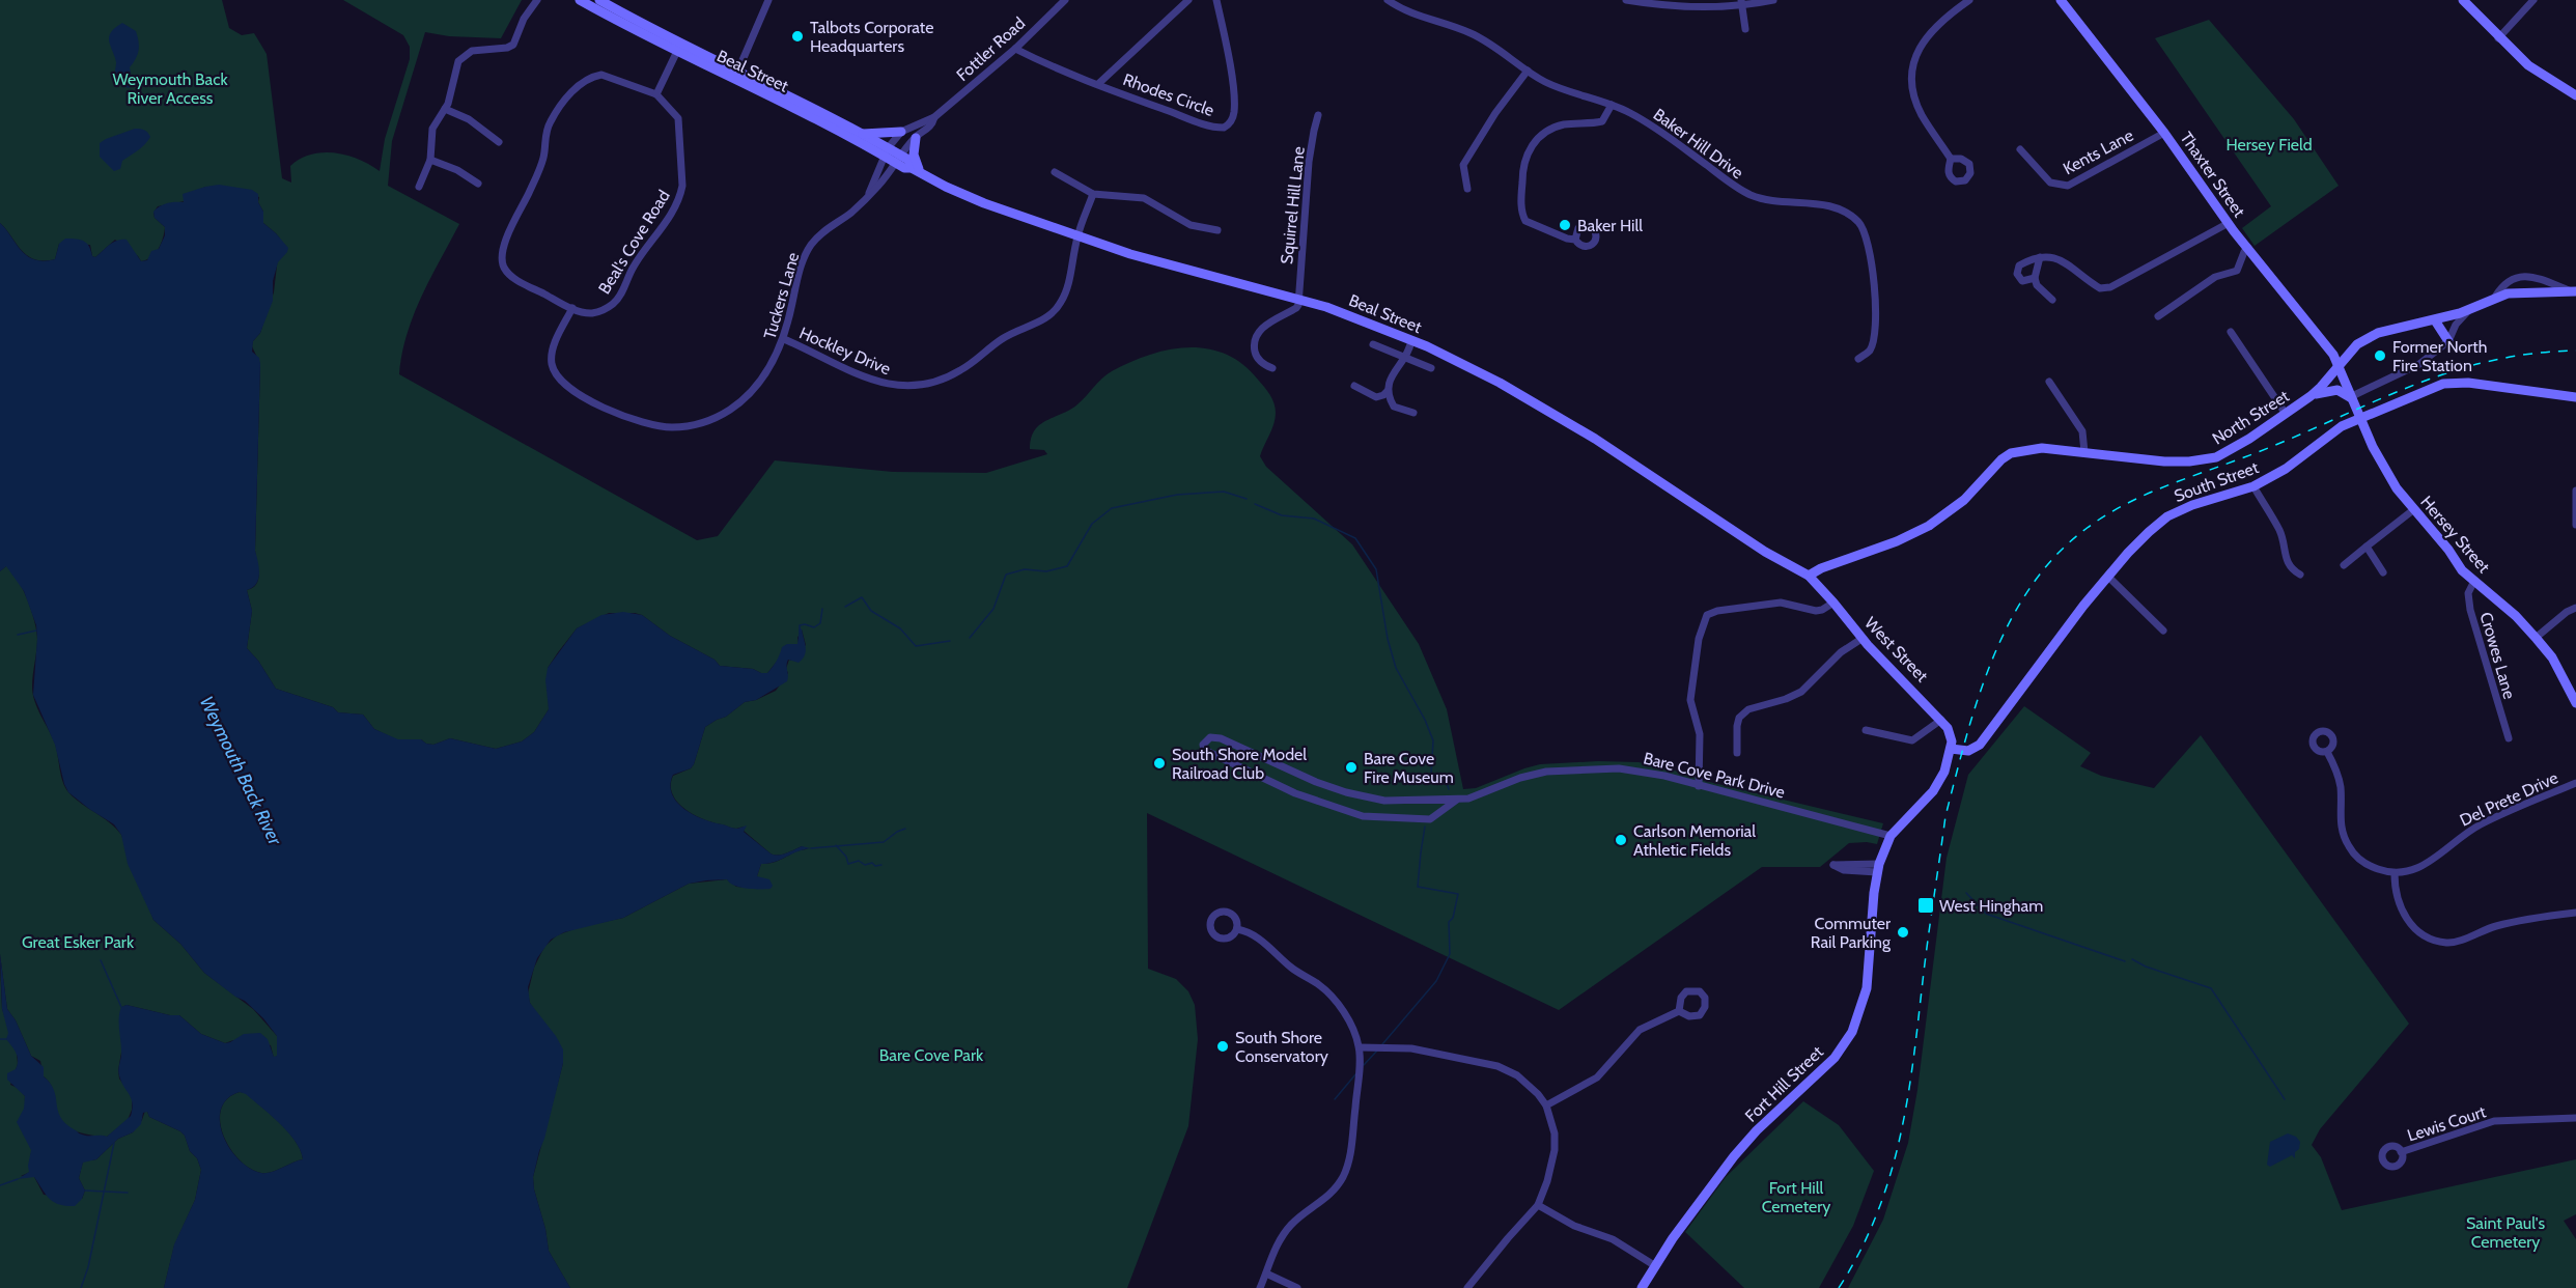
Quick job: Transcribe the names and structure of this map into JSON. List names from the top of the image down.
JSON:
{
  "streets": {
    "street": [
      "Fottler Road",
      "Beal Street",
      "Rhodes Circle",
      "Baker Hill Drive",
      "Kents Lane",
      "Thaxter Street",
      "Squirrel Hill Lane",
      "Beal's Cove Road",
      "Tuckers Lane",
      "Hockley Drive",
      "North Street",
      "South Street",
      "Hersey Street",
      "West Street",
      "Crowes Lane",
      "Bare Cove Park Drive",
      "Del Prete Drive",
      "Fort Hill Street",
      "Lewis Court"
    ]
  },
  "crossings": [
    ["Fottler Road", "Beal Street"],
    ["Fottler Road", "Rhodes Circle"],
    ["Fottler Road", "Tuckers Lane"],
    ["Beal Street", "Squirrel Hill Lane"],
    ["Beal Street", "Tuckers Lane"],
    ["Beal Street", "Hockley Drive"],
    ["Beal Street", "North Street"],
    ["Beal Street", "West Street"],
    ["Kents Lane", "Thaxter Street"],
    ["Thaxter Street", "North Street"],
    ["Thaxter Street", "Hersey Street"],
    ["Beal's Cove Road", "Tuckers Lane"],
    ["Tuckers Lane", "Hockley Drive"],
    ["North Street", "Hersey Street"],
    ["North Street", "West Street"],
    ["South Street", "Hersey Street"],
    ["South Street", "West Street"],
    ["South Street", "Fort Hill Street"],
    ["Hersey Street", "Crowes Lane"],
    ["West Street", "Fort Hill Street"],
    ["Bare Cove Park Drive", "Fort Hill Street"]
  ],
  "water": ["Weymouth Back River"],
  "parks": [
    "Weymouth Back River Access",
    "Hersey Field",
    "Great Esker Park",
    "Bare Cove Park",
    "Fort Hill Cemetery",
    "Saint Paul's Cemetery"
  ],
  "places": {
    "other": [
      "Talbots Corporate Headquarters",
      "Baker Hill",
      "Former North Fire Station",
      "South Shore Model Railroad Club",
      "Bare Cove Fire Museum",
      "Carlson Memorial Athletic Fields",
      "Commuter Rail Parking",
      "South Shore Conservatory"
    ],
    "transit": ["West Hingham"]
  }
}
